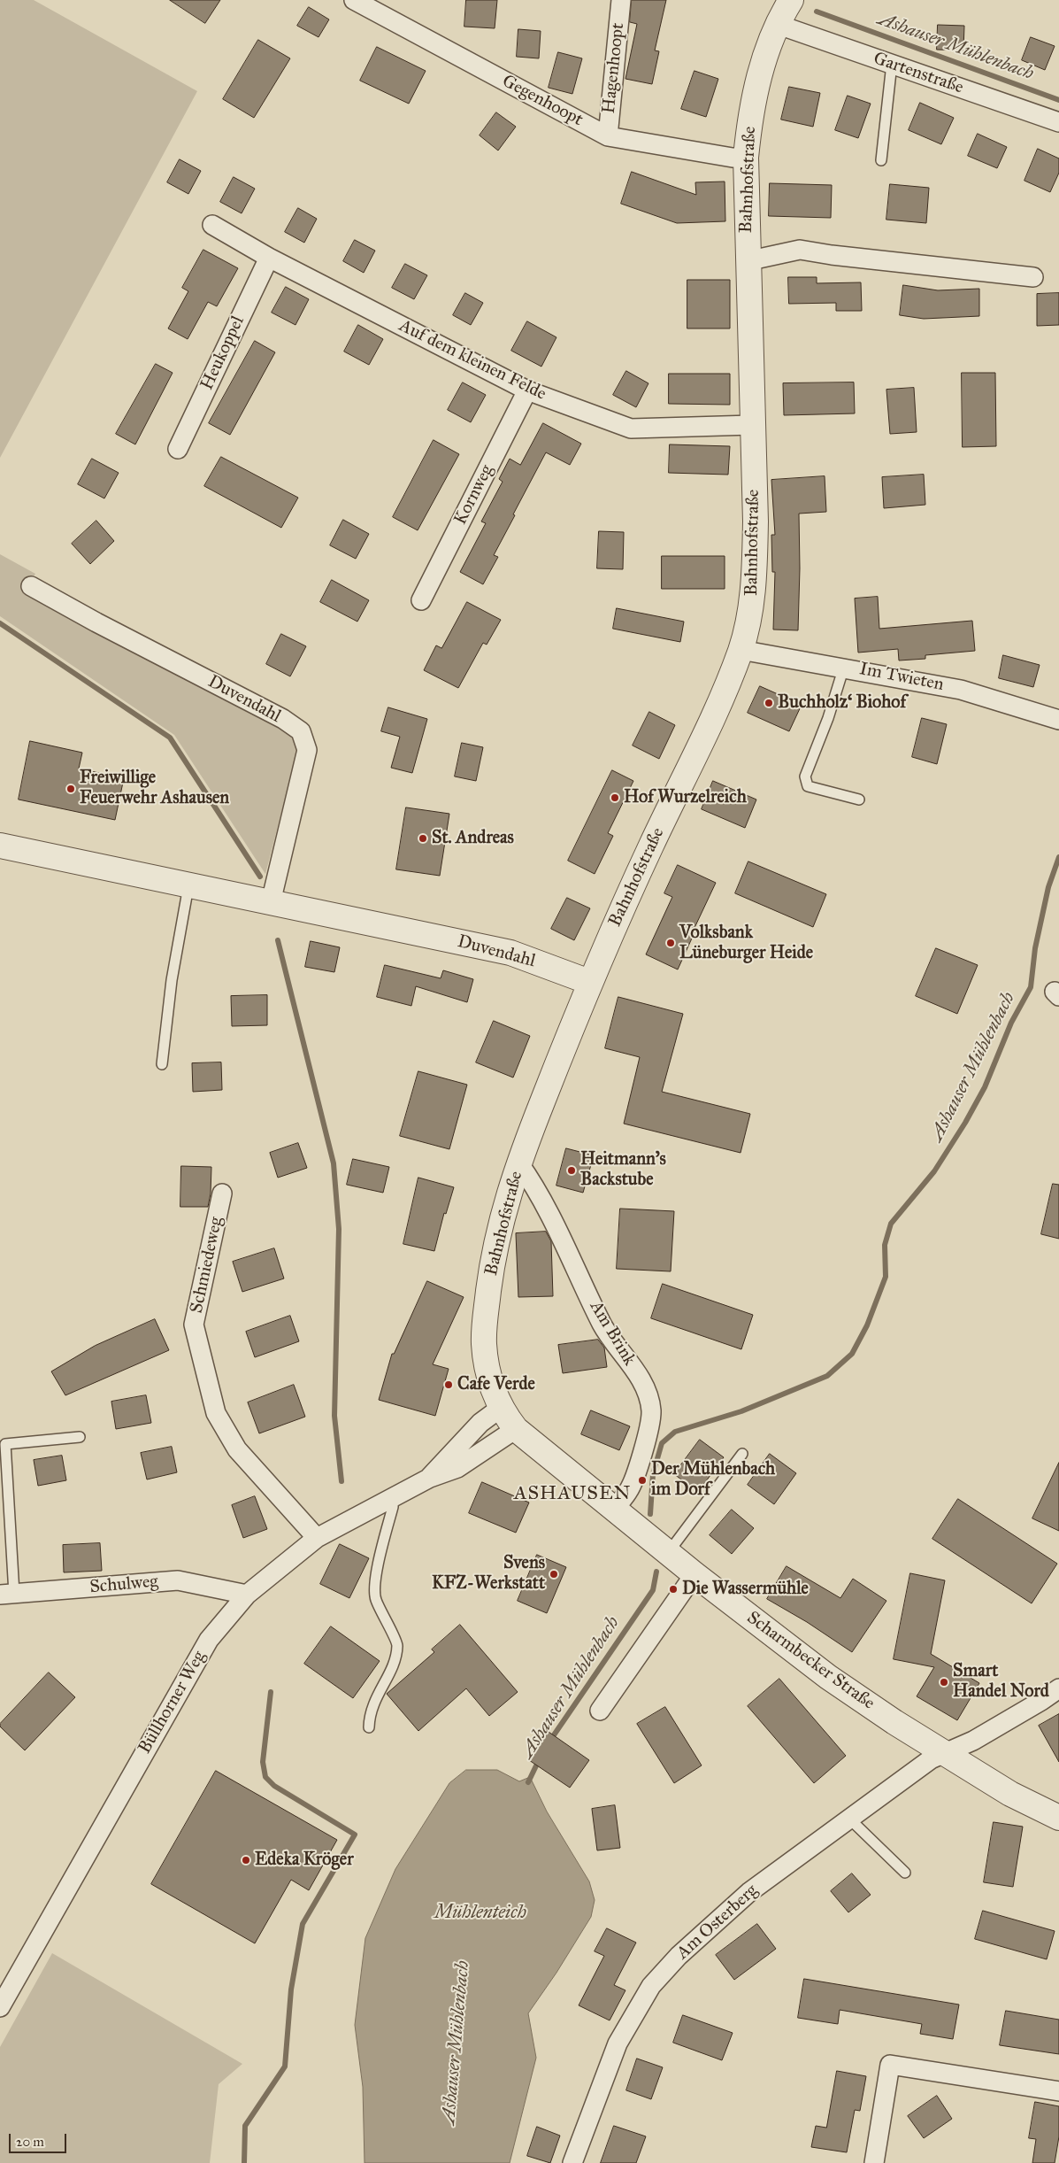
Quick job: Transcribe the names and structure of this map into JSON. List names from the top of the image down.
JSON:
{
  "streets": {
    "street": [
      "Hagenhoopt",
      "Gartenstraße",
      "Gegenhoopt",
      "Bahnhofstraße",
      "Heukoppel",
      "Auf dem kleinen Felde",
      "Kornweg",
      "Im Twieten",
      "Duvendahl",
      "Schmiedeweg",
      "Am Brink",
      "Schulweg",
      "Scharmbecker Straße",
      "Büllhorner Weg",
      "Am Osterberg"
    ]
  },
  "crossings": [
    ["Hagenhoopt", "Gegenhoopt"],
    ["Gartenstraße", "Bahnhofstraße"],
    ["Gegenhoopt", "Bahnhofstraße"],
    ["Bahnhofstraße", "Auf dem kleinen Felde"],
    ["Bahnhofstraße", "Im Twieten"],
    ["Bahnhofstraße", "Duvendahl"],
    ["Bahnhofstraße", "Am Brink"],
    ["Bahnhofstraße", "Scharmbecker Straße"],
    ["Bahnhofstraße", "Büllhorner Weg"],
    ["Heukoppel", "Auf dem kleinen Felde"],
    ["Auf dem kleinen Felde", "Kornweg"],
    ["Schmiedeweg", "Büllhorner Weg"],
    ["Am Brink", "Scharmbecker Straße"],
    ["Schulweg", "Büllhorner Weg"],
    ["Scharmbecker Straße", "Büllhorner Weg"],
    ["Scharmbecker Straße", "Am Osterberg"]
  ],
  "districts": ["ASHAUSEN"],
  "water": ["Ashauser Mühlenbach", "Mühlenteich"],
  "places": [
    "Buchholz‘ Biohof",
    "Freiwillige Feuerwehr Ashausen",
    "Hof Wurzelreich",
    "St. Andreas",
    "Volksbank Lüneburger Heide",
    "Heitmann's Backstube",
    "Cafe Verde",
    "Der Mühlenbach im Dorf",
    "Svens KFZ-Werkstatt",
    "Die Wassermühle",
    "Smart Handel Nord",
    "Edeka Kröger"
  ],
  "scale_bar": "20 m"
}
